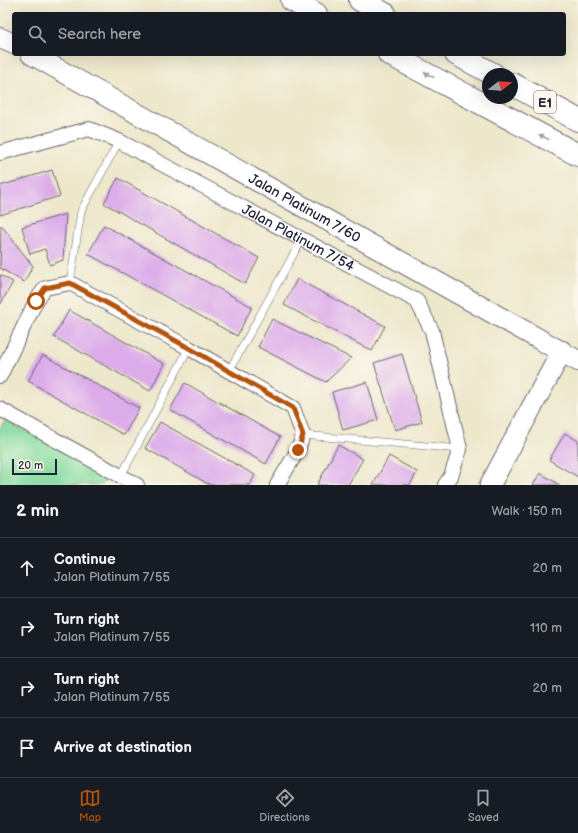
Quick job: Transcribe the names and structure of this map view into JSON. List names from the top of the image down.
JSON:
{
  "streets": {
    "highway": ["E1"],
    "street": ["Jalan Platinum 7/60", "Jalan Platinum 7/54"]
  },
  "scale_bar": "20 m",
  "north": "right",
  "page": {
    "search": "Search here",
    "scale": "20 m",
    "heading": ["2 min", "Walk · 150 m"],
    "list": [
      ["Continue", "Jalan Platinum 7/55", "20 m"],
      ["Turn right", "Jalan Platinum 7/55", "110 m"],
      ["Turn right", "Jalan Platinum 7/55", "20 m"],
      "Arrive at destination"
    ],
    "nav": ["Map", "Directions", "Saved"]
  }
}
